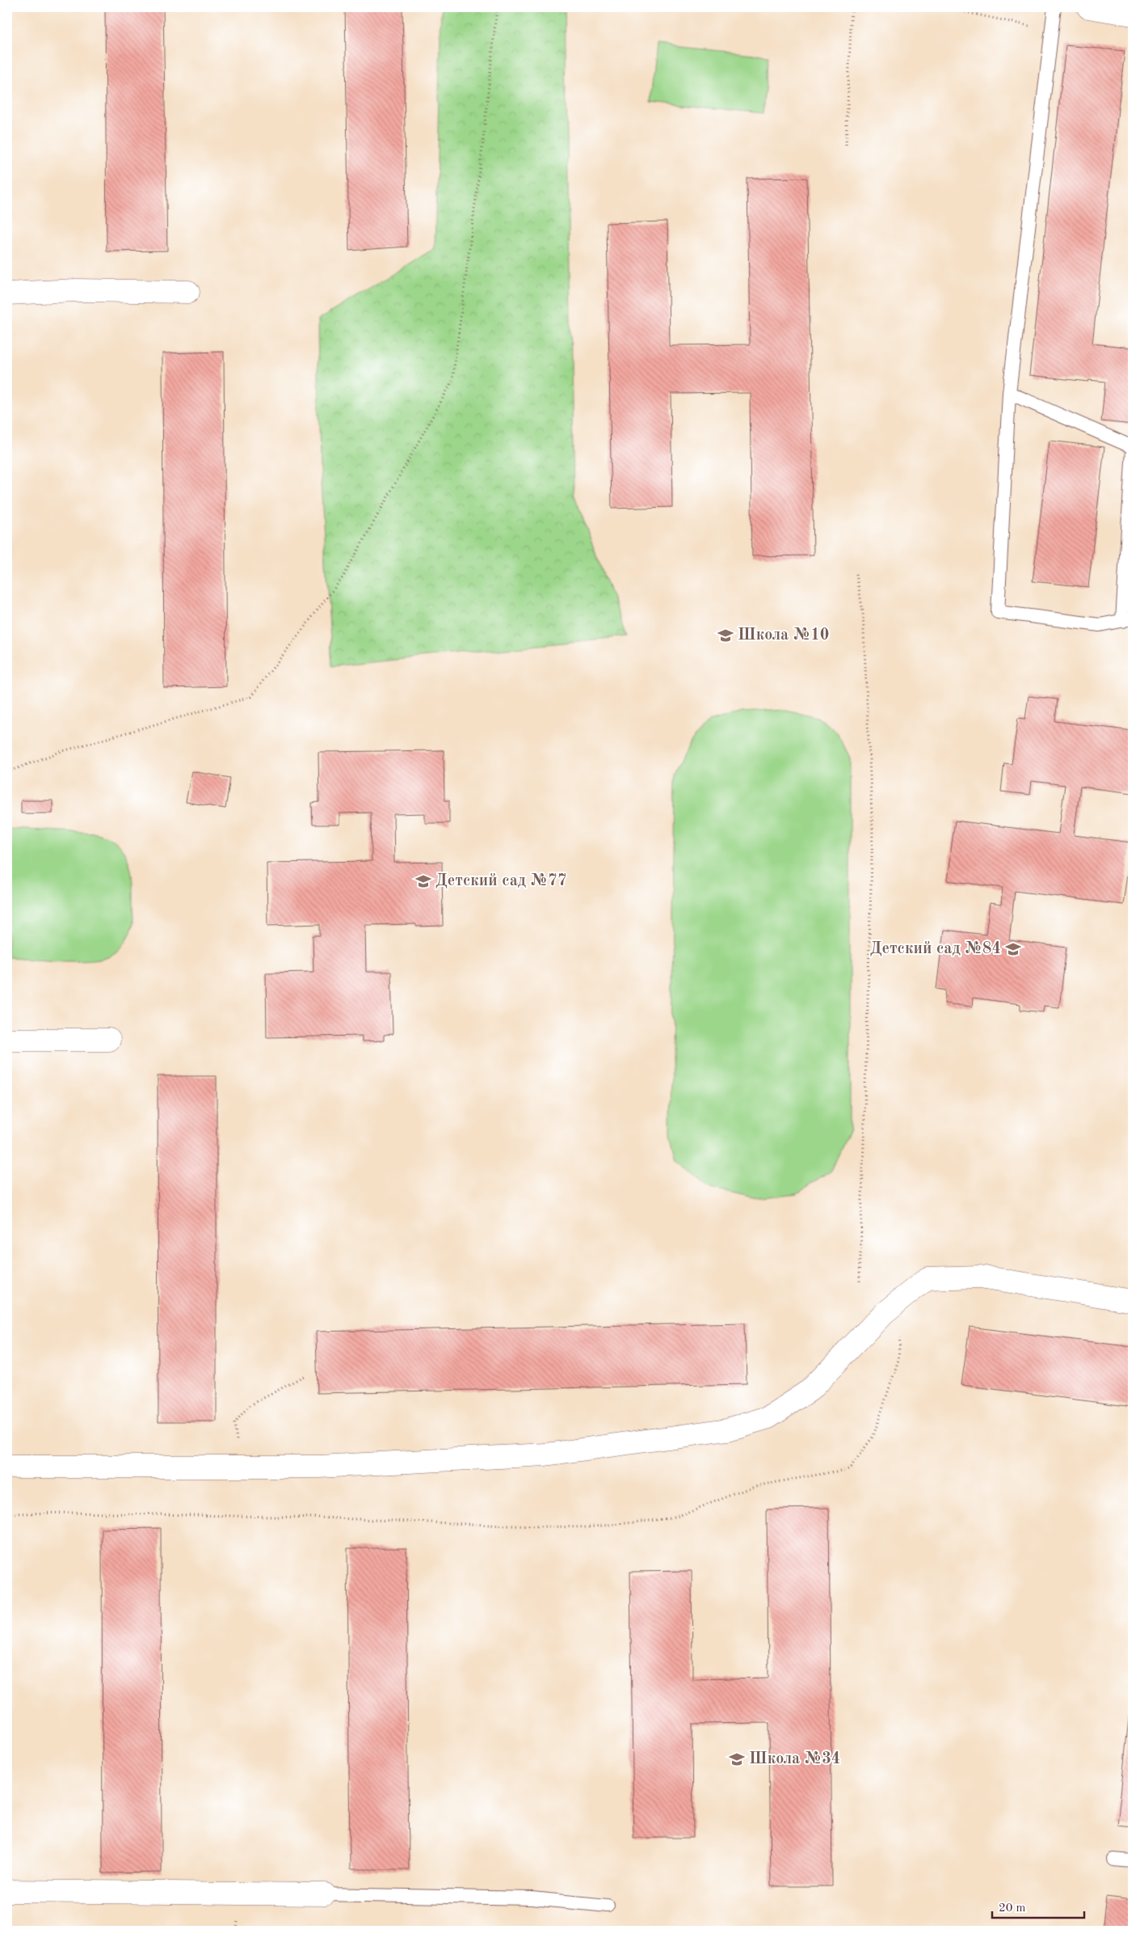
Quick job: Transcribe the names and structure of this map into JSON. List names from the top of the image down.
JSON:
{
  "places": {
    "school or university": [
      "Школа №10",
      "Детский сад №77",
      "Детский сад №84",
      "Школа №34"
    ]
  },
  "scale_bar": "20 m"
}
